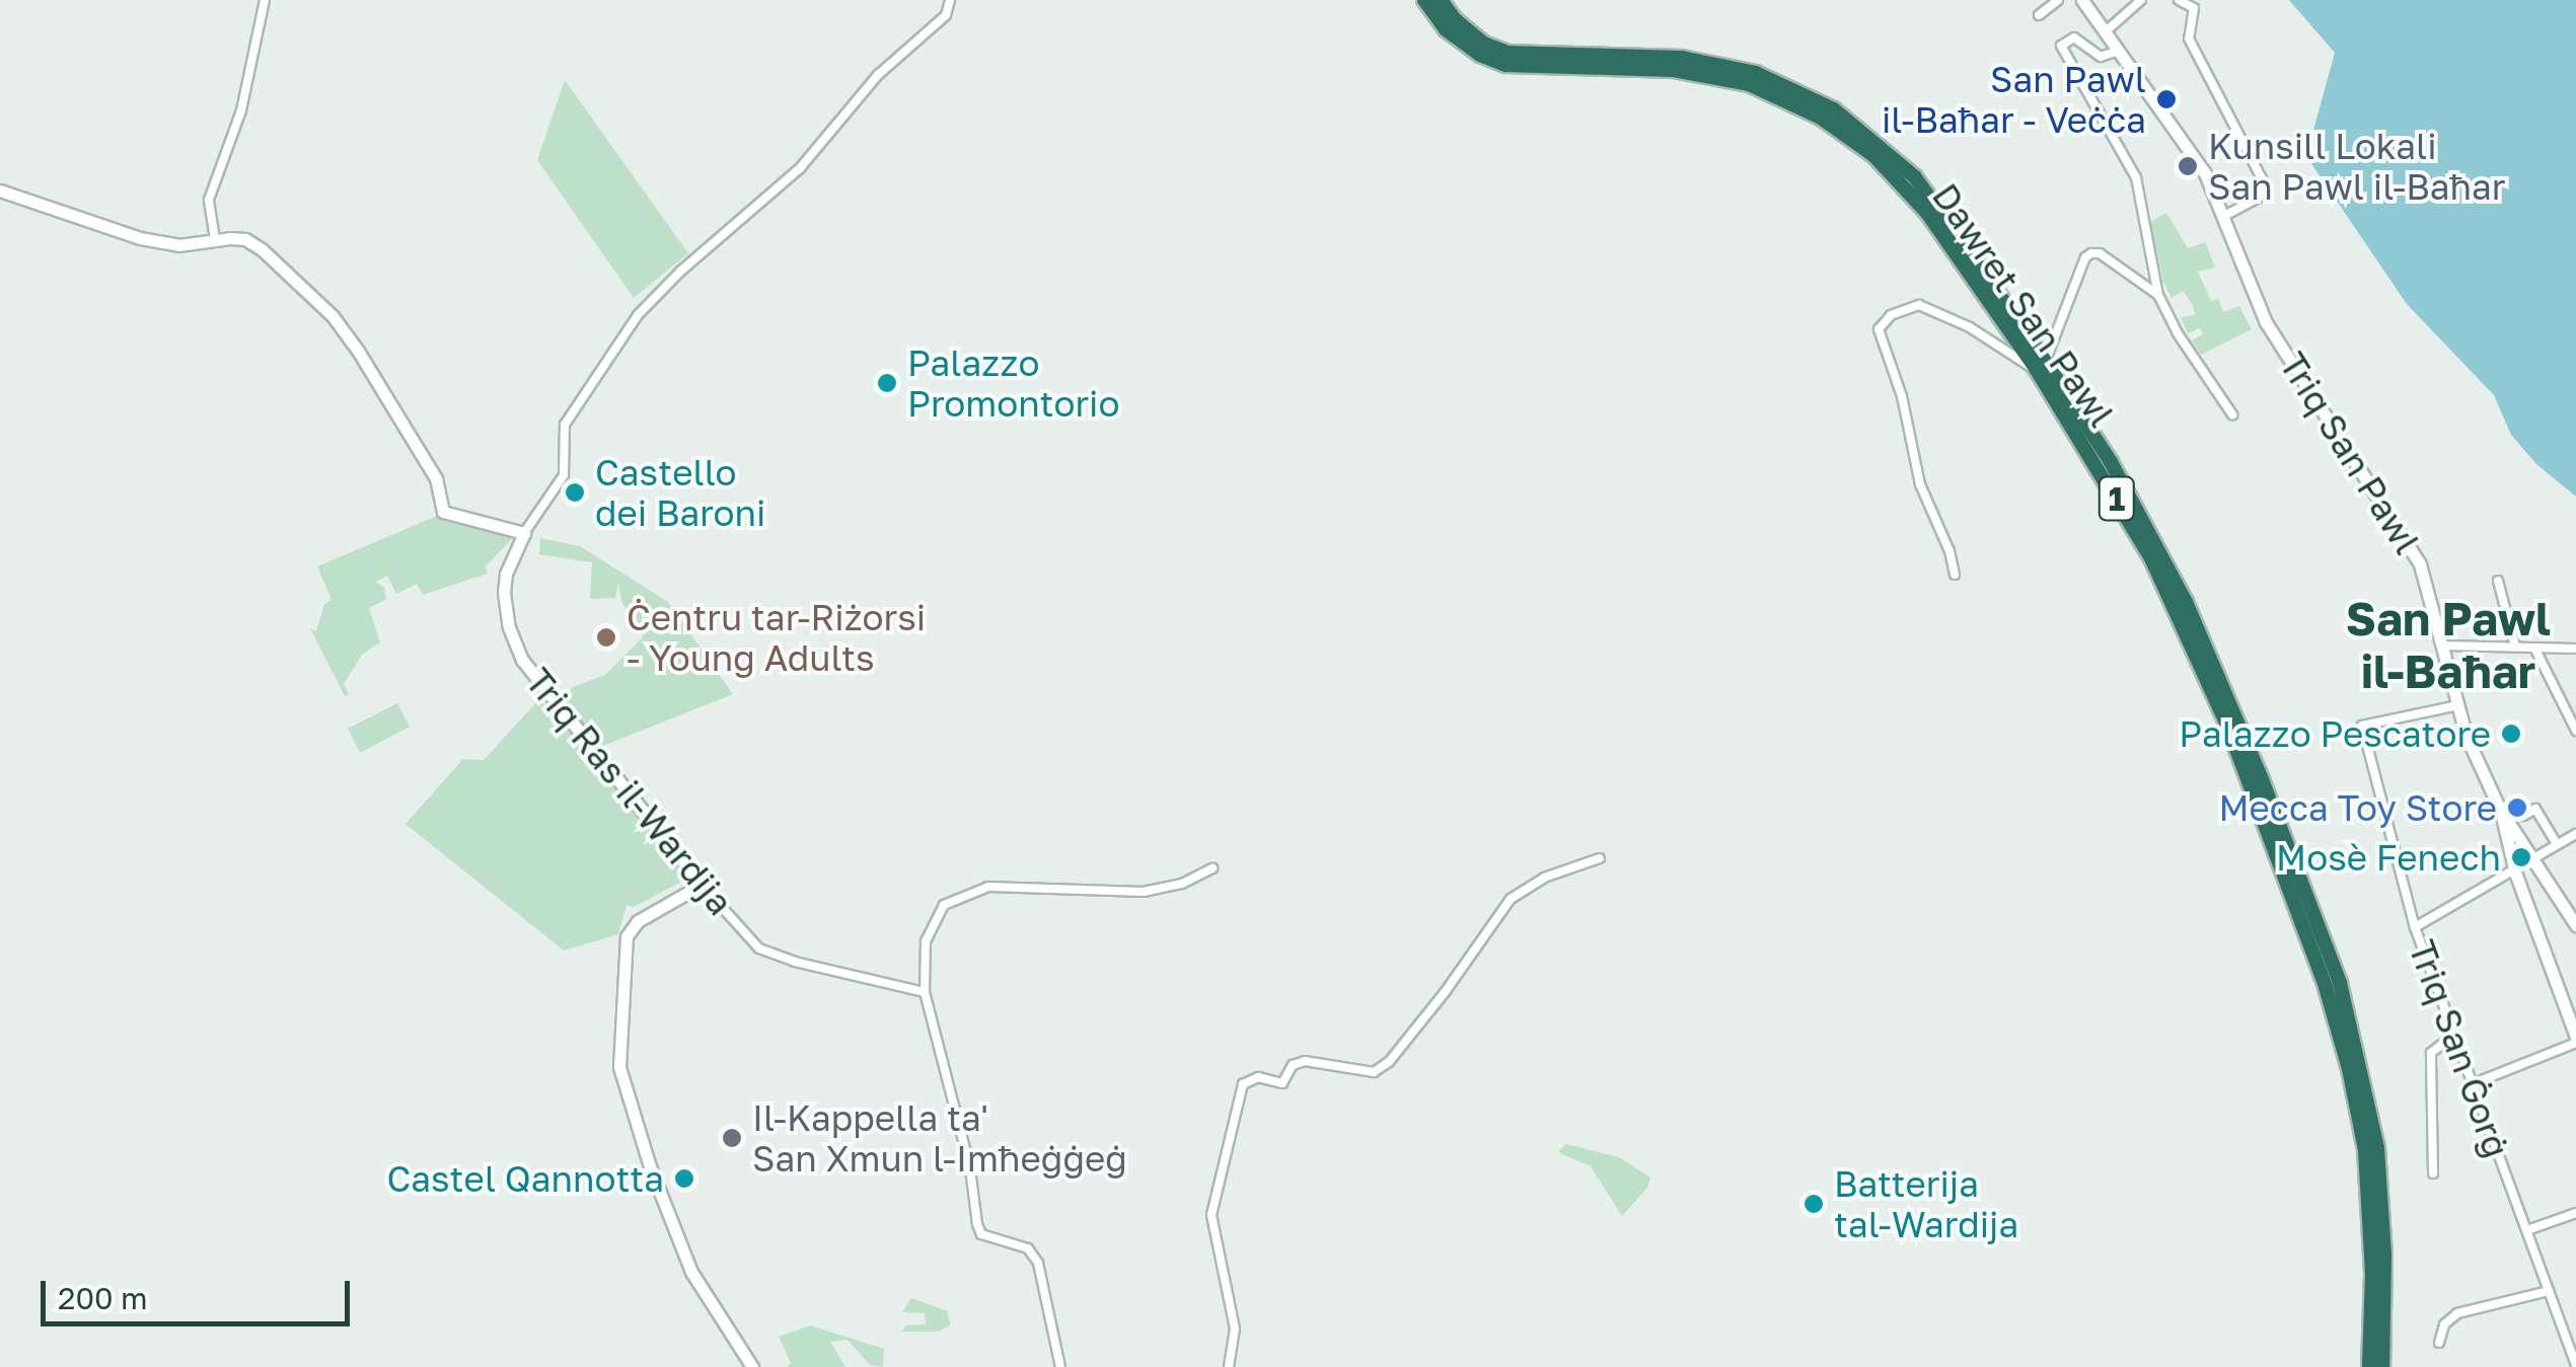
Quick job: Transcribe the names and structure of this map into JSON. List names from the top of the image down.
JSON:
{
  "streets": {
    "highway": ["Dawret San Pawl", "1"],
    "street": ["Triq San Pawl", "Triq Ras il-Wardija", "Triq San Ġorġ"]
  },
  "crossings": [
    ["Triq San Pawl", "Triq San Ġorġ"]
  ],
  "districts": ["San Pawl il-Baħar"],
  "places": [
    "San Pawl il-Baħar - Veċċa",
    "Kunsill Lokali San Pawl il-Baħar",
    "Palazzo Promontorio",
    "Castello dei Baroni",
    "Ċentru tar-Riżorsi - Young Adults",
    "Palazzo Pescatore",
    "Mecca Toy Store",
    "Mosè Fenech",
    "Il-Kappella ta' San Xmun l-Imħeġġeġ",
    "Castel Qannotta",
    "Batterija tal-Wardija"
  ],
  "scale_bar": "200 m"
}
